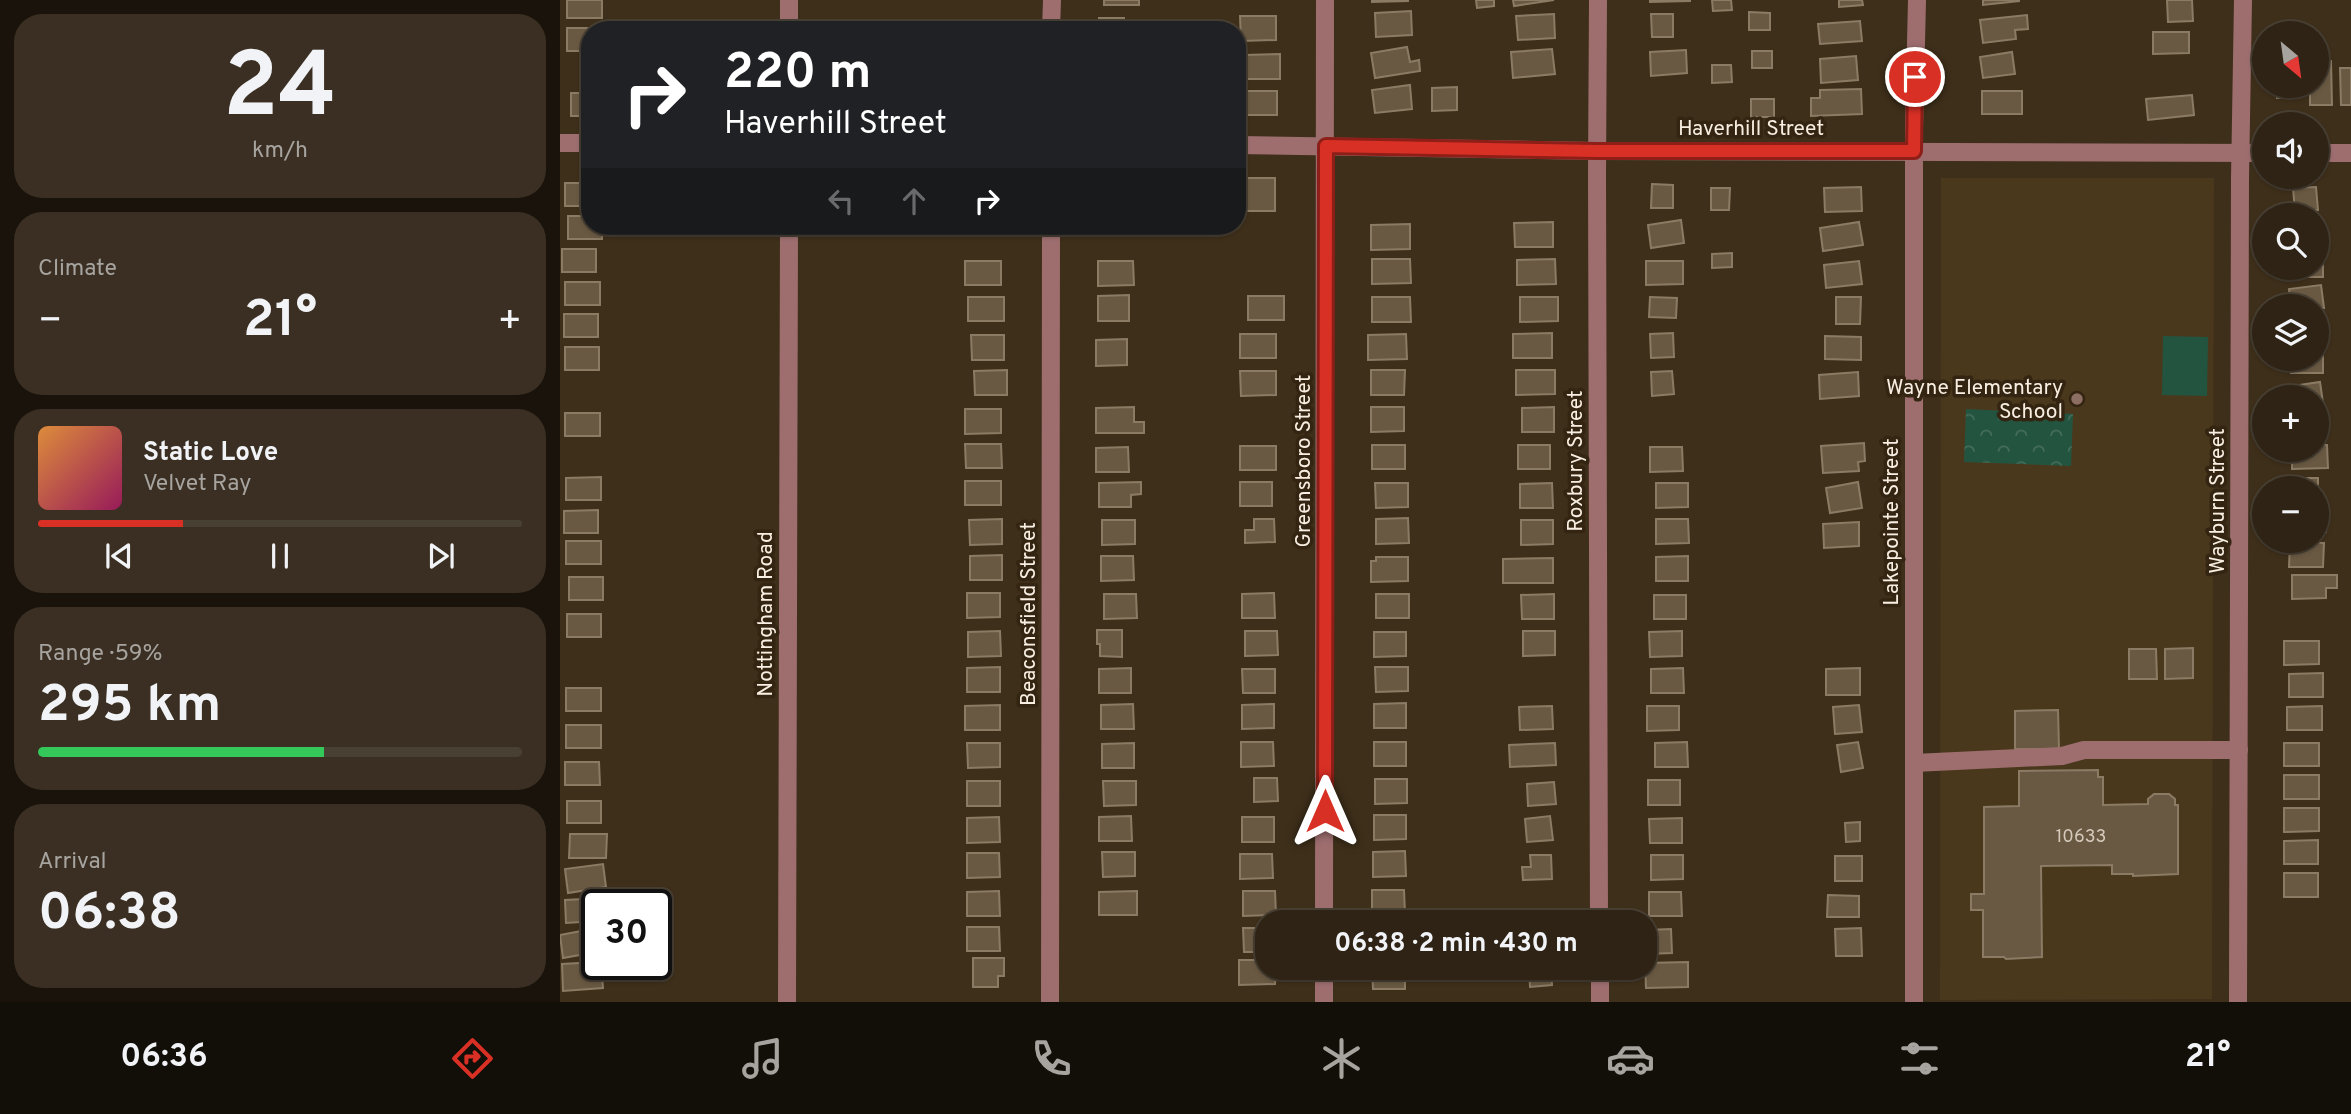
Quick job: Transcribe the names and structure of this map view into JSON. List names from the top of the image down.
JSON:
{
  "streets": {
    "street": [
      "Haverhill Street",
      "Greensboro Street",
      "Roxbury Street",
      "Wayburn Street",
      "Lakepointe Street",
      "Nottingham Road",
      "Beaconsfield Street"
    ]
  },
  "crossings": [
    ["Haverhill Street", "Greensboro Street"],
    ["Haverhill Street", "Roxbury Street"],
    ["Haverhill Street", "Wayburn Street"],
    ["Haverhill Street", "Lakepointe Street"]
  ],
  "places": ["Wayne Elementary School"],
  "house_numbers": ["10633"],
  "north": "bottom right",
  "page": {
    "tile": [
      ["24", "km/h"],
      "Climate",
      ["Range · 59%", "295 km"],
      ["Arrival", "06:38"]
    ],
    "map_buttons": ["+", "−"],
    "turn": ["220 m", "Haverhill Street"],
    "heat": ["−", "21°", "+"],
    "song": ["Static Love", "Velvet Ray"],
    "limit": "30",
    "trip": "06:38 · 2 min · 430 m",
    "tabs": ["06:36", "21°"]
  }
}
